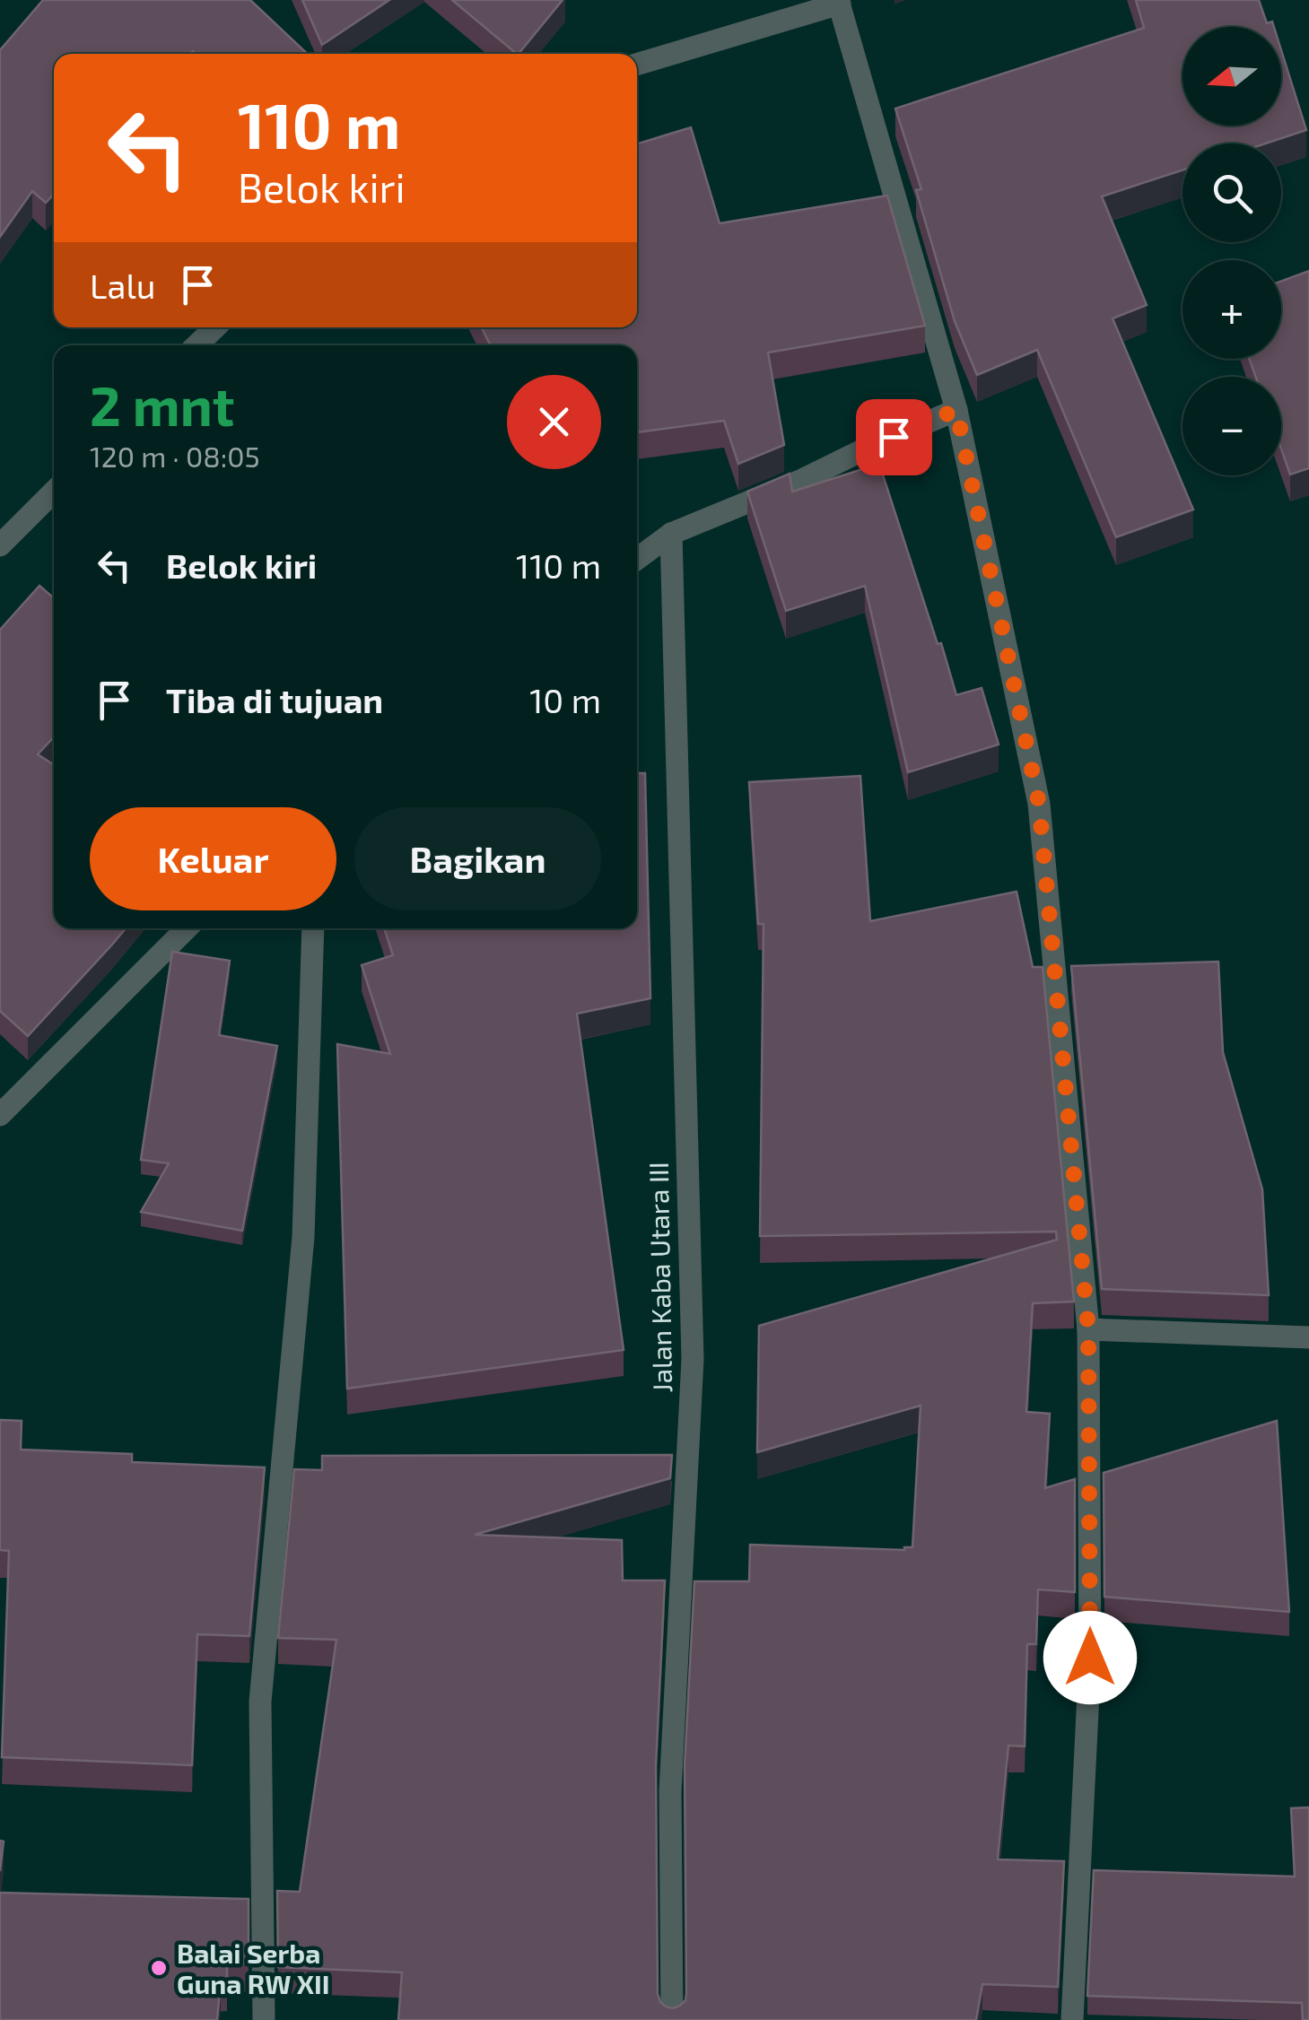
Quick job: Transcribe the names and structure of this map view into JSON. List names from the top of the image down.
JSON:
{
  "streets": {
    "street": ["Jalan Kaba Utara III"]
  },
  "places": ["Balai Serba Guna RW XII"],
  "north": "left",
  "page": {
    "map_buttons": ["+", "−"],
    "turn": ["110 m", "Belok kiri"],
    "then": "Lalu",
    "heading": ["2 mnt", "120 m · 08:05"],
    "list": [
      {
        "name": "Belok kiri",
        "value": "110 m"
      },
      {
        "name": "Tiba di tujuan",
        "value": "10 m"
      }
    ],
    "buttons": ["Keluar", "Bagikan"]
  }
}
